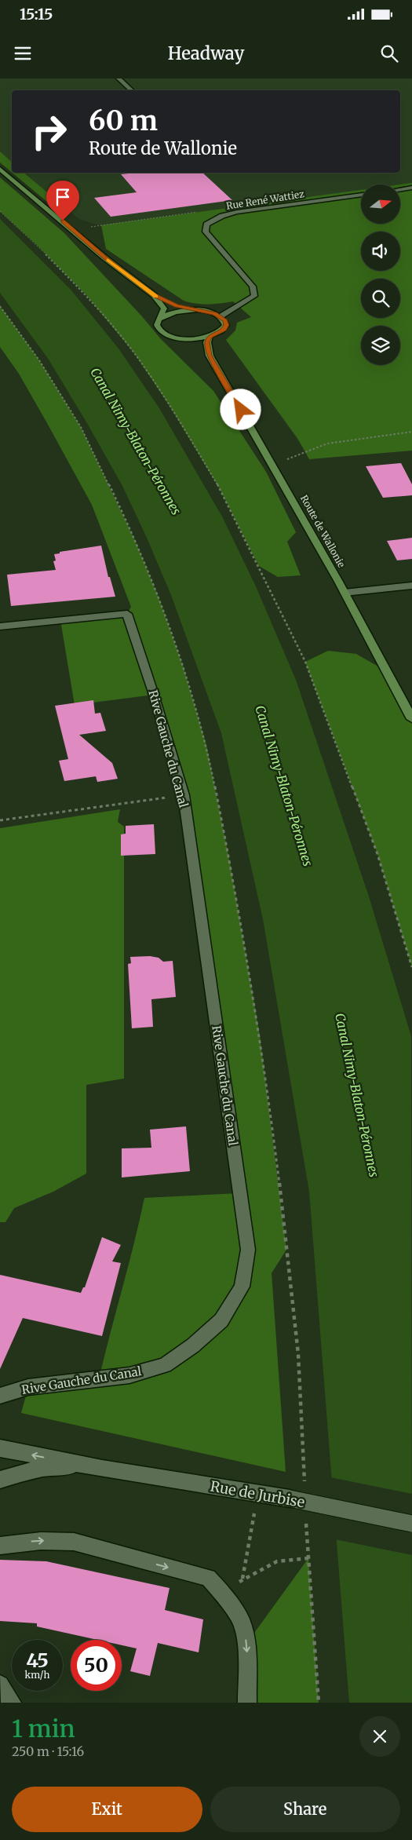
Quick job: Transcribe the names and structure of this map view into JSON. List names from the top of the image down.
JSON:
{
  "streets": {
    "main road": ["Route de Wallonie"],
    "street": ["Rue René Wattiez", "Rive Gauche du Canal", "Rue de Jurbise"]
  },
  "water": ["Canal Nimy-Blaton-Péronnes"],
  "north": "right",
  "page": {
    "status": "15:15",
    "header": "Headway",
    "turn": ["60 m", "Route de Wallonie"],
    "speed": "45 km/h",
    "limit": "50",
    "heading": ["1 min", "250 m · 15:16"],
    "buttons": ["Exit", "Share"]
  }
}
